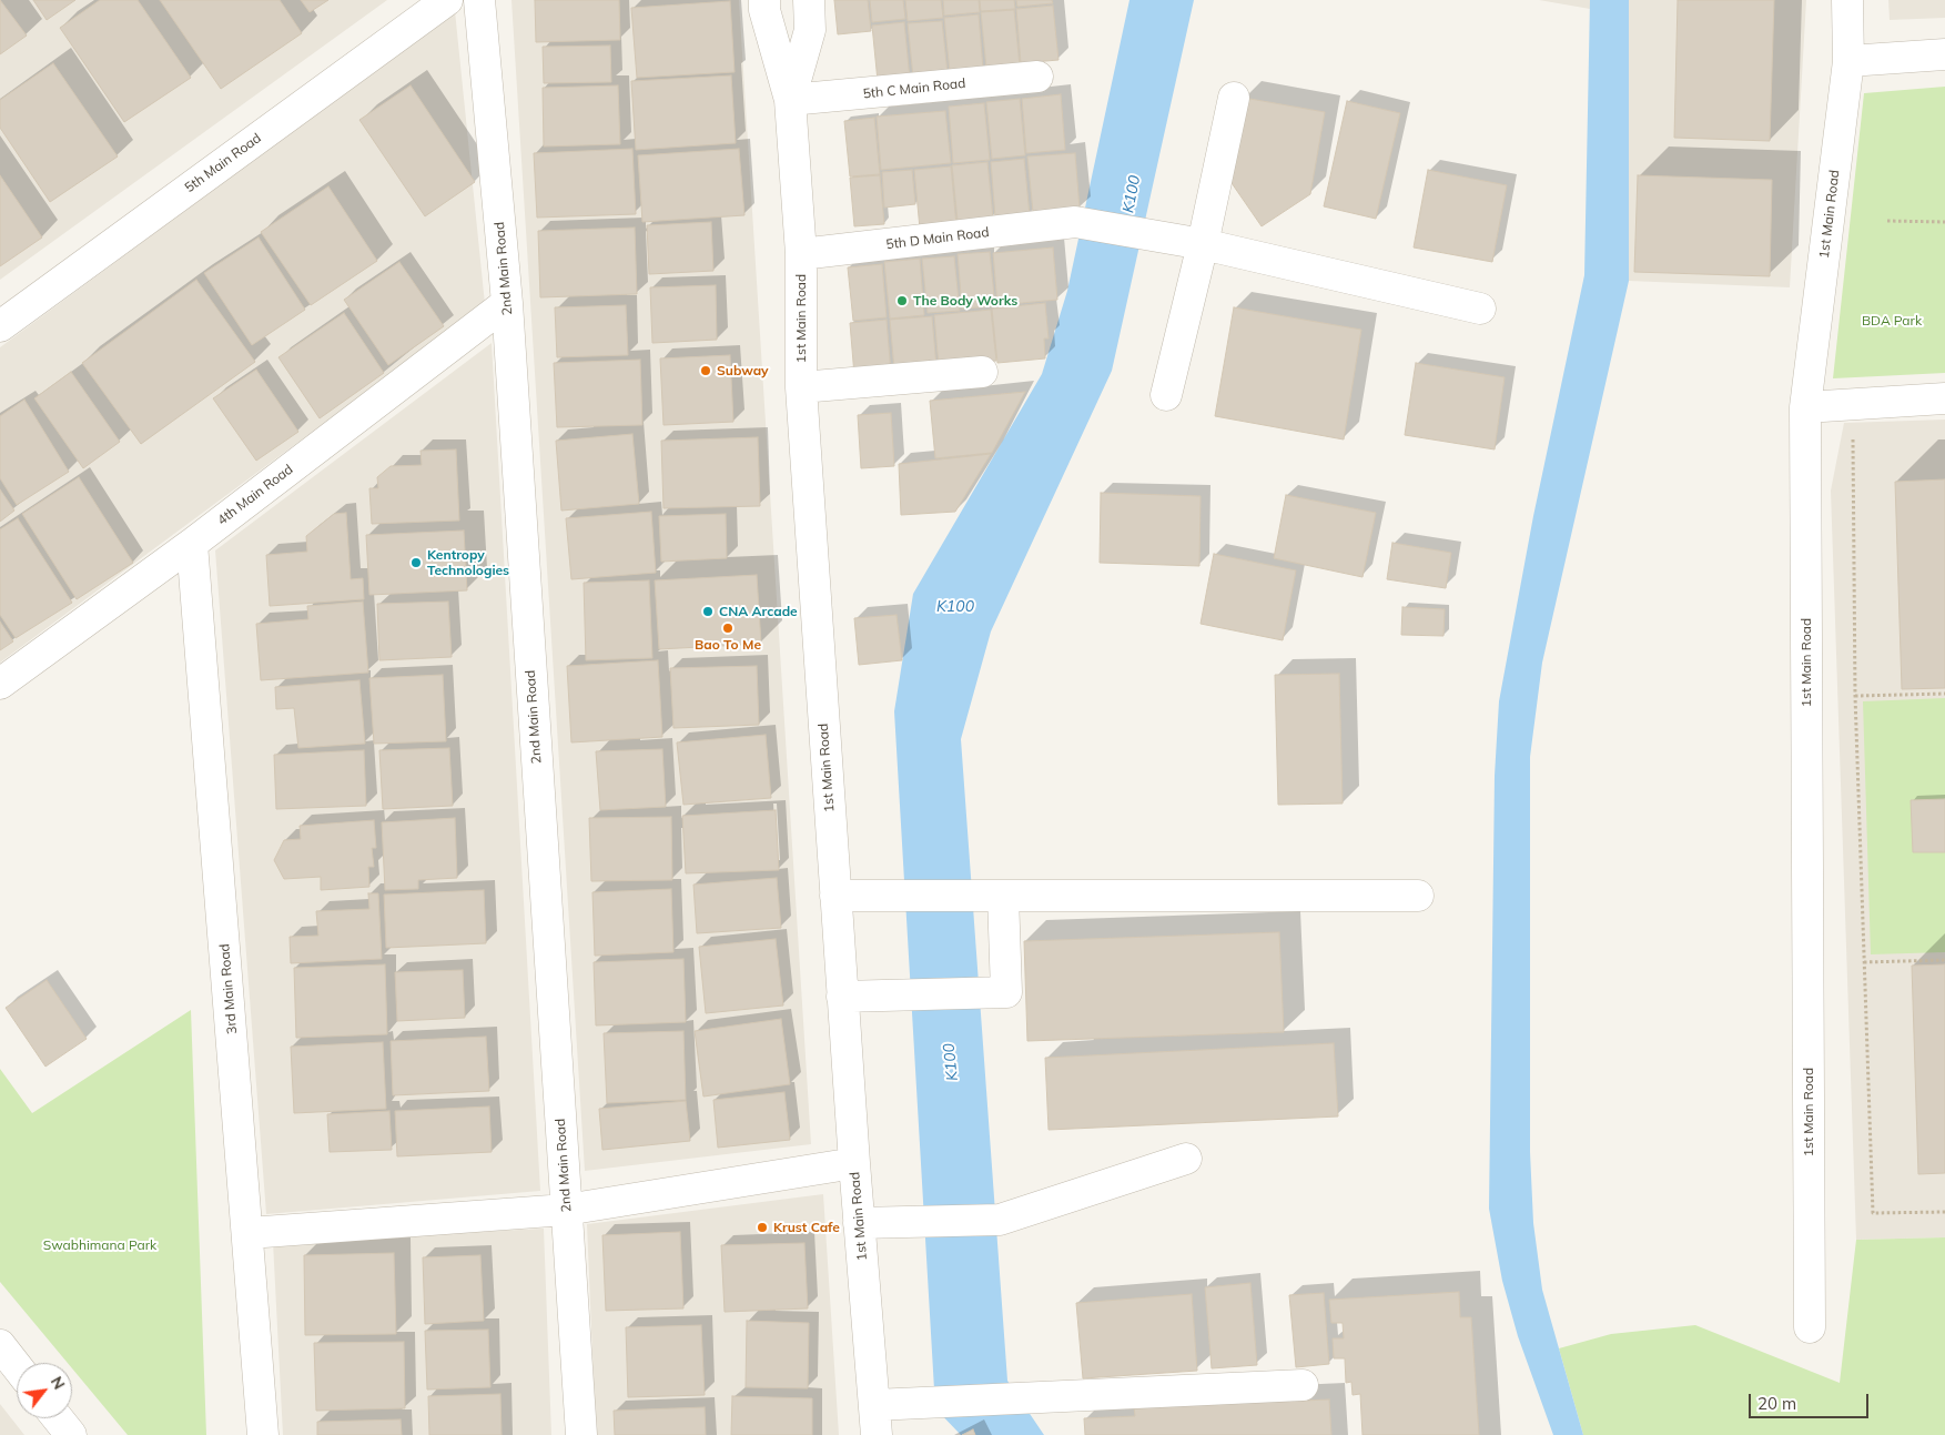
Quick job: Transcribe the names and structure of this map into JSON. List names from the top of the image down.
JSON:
{
  "streets": {
    "street": [
      "5th C Main Road",
      "5th Main Road",
      "1st Main Road",
      "5th D Main Road",
      "2nd Main Road",
      "4th Main Road",
      "3rd Main Road"
    ]
  },
  "crossings": [
    ["5th C Main Road", "1st Main Road"],
    ["1st Main Road", "5th D Main Road"],
    ["2nd Main Road", "4th Main Road"],
    ["4th Main Road", "3rd Main Road"]
  ],
  "water": ["K100"],
  "parks": ["BDA Park", "Swabhimana Park"],
  "places": [
    "The Body Works",
    "Subway",
    "Kentropy Technologies",
    "CNA Arcade",
    "Bao To Me",
    "Krust Cafe"
  ],
  "scale_bar": "20 m",
  "north": "top right"
}
